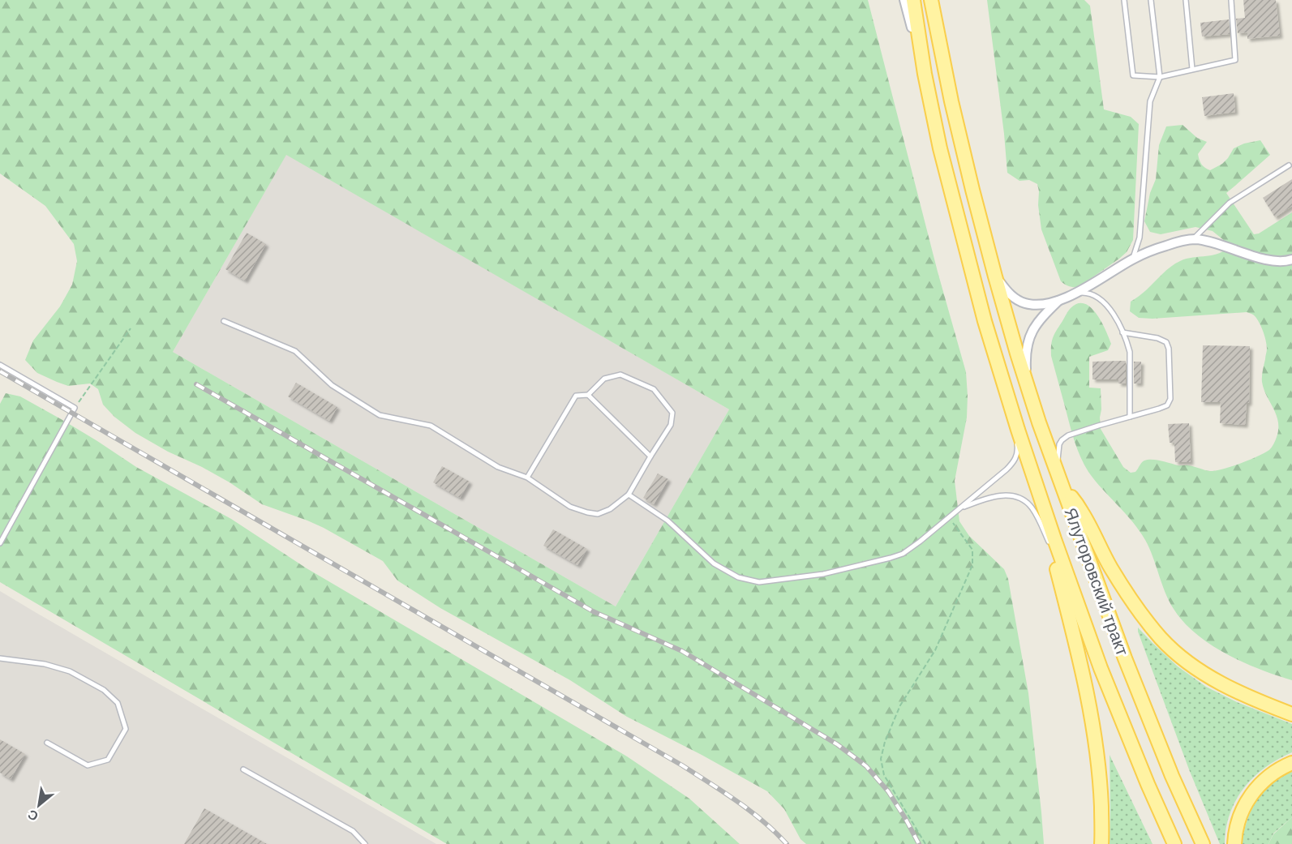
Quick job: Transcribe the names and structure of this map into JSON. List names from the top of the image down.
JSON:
{
  "streets": {
    "main road": ["Ялуторовский тракт"]
  },
  "north": "bottom left"
}
